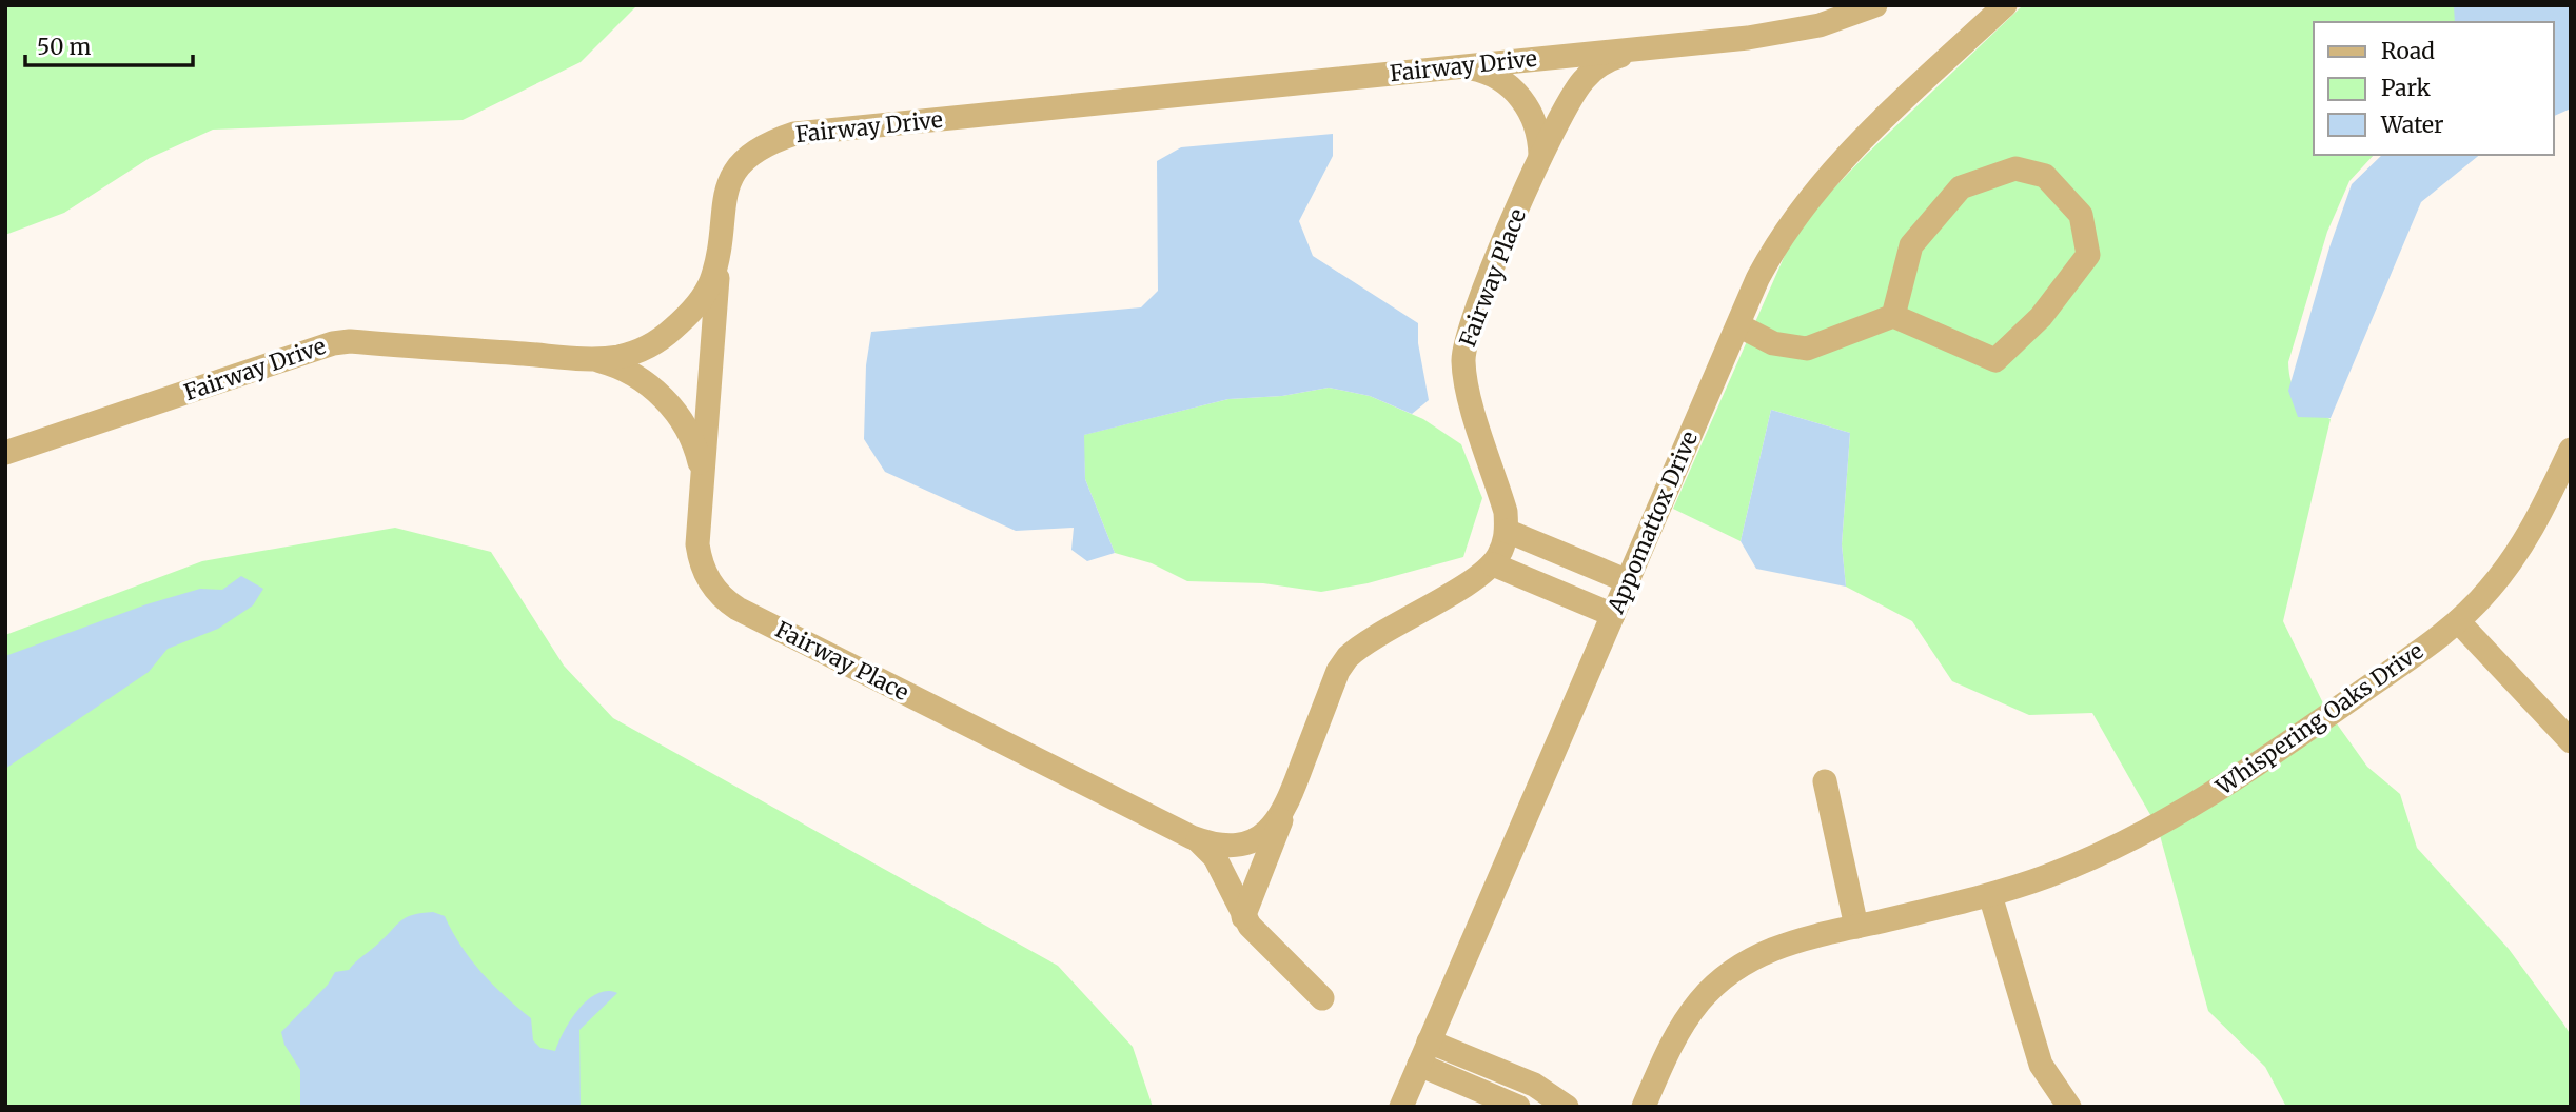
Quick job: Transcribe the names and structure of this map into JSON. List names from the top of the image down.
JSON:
{
  "streets": {
    "street": [
      "Fairway Drive",
      "Fairway Place",
      "Appomattox Drive",
      "Whispering Oaks Drive"
    ]
  },
  "crossings": [
    ["Fairway Drive", "Fairway Place"]
  ],
  "legend": ["Road", "Park", "Water"],
  "scale_bar": "50 m"
}
